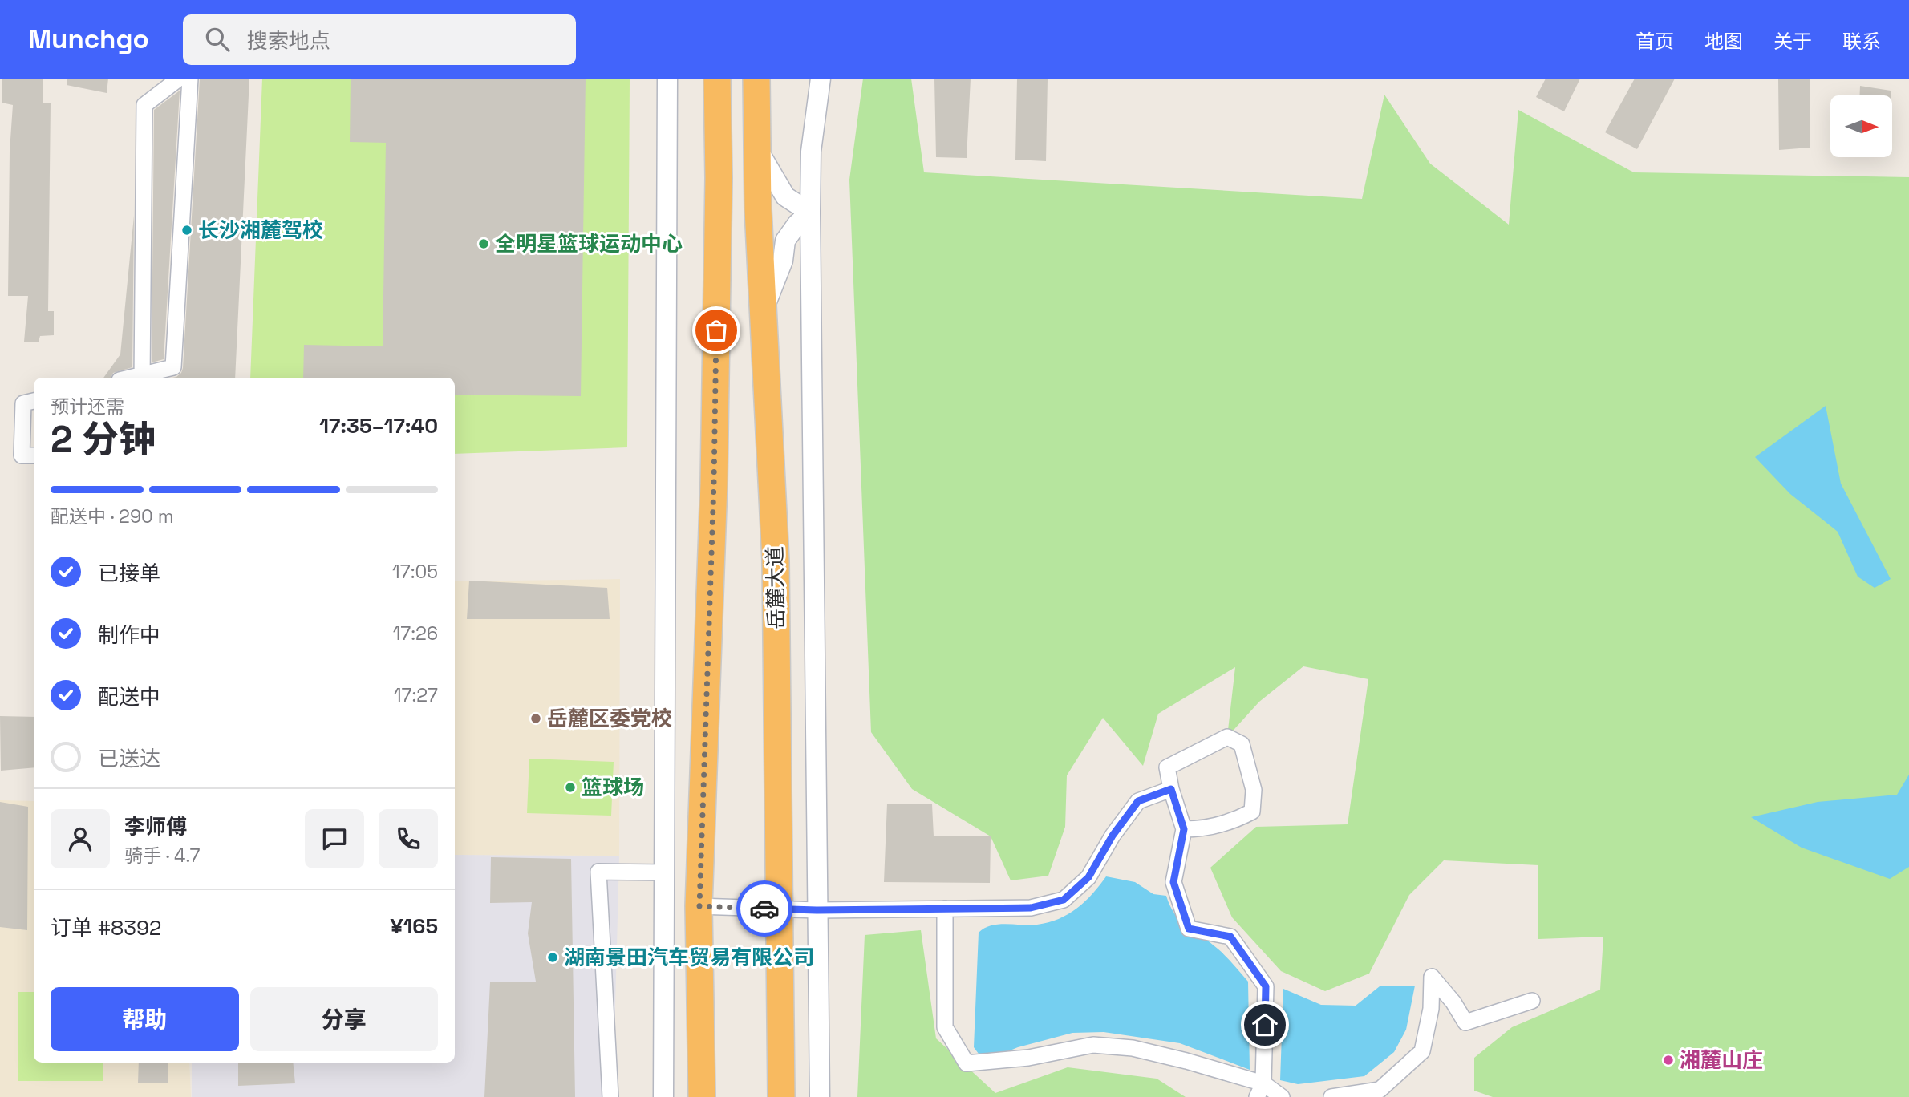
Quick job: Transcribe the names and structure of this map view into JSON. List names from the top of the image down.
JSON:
{
  "streets": {
    "highway": ["岳麓大道"]
  },
  "places": [
    "长沙湘麓驾校",
    "全明星篮球运动中心",
    "岳麓区委党校",
    "篮球场",
    "湖南景田汽车贸易有限公司",
    "湘麓山庄"
  ],
  "north": "right",
  "page": {
    "header": "Munchgo",
    "search": "搜索地点",
    "nav": [
      "首页",
      "地图",
      "关于",
      "联系"
    ],
    "heading": ["2 分钟", "预计还需", "17:35–17:40"],
    "panel": [
      "李师傅",
      "骑手 · 4.7",
      "订单 #8392",
      "¥165"
    ],
    "bar": "配送中 · 290 m",
    "list": [
      ["已接单", "17:05"],
      ["制作中", "17:26"],
      ["配送中", "17:27"],
      "已送达"
    ],
    "buttons": ["帮助", "分享"]
  }
}
